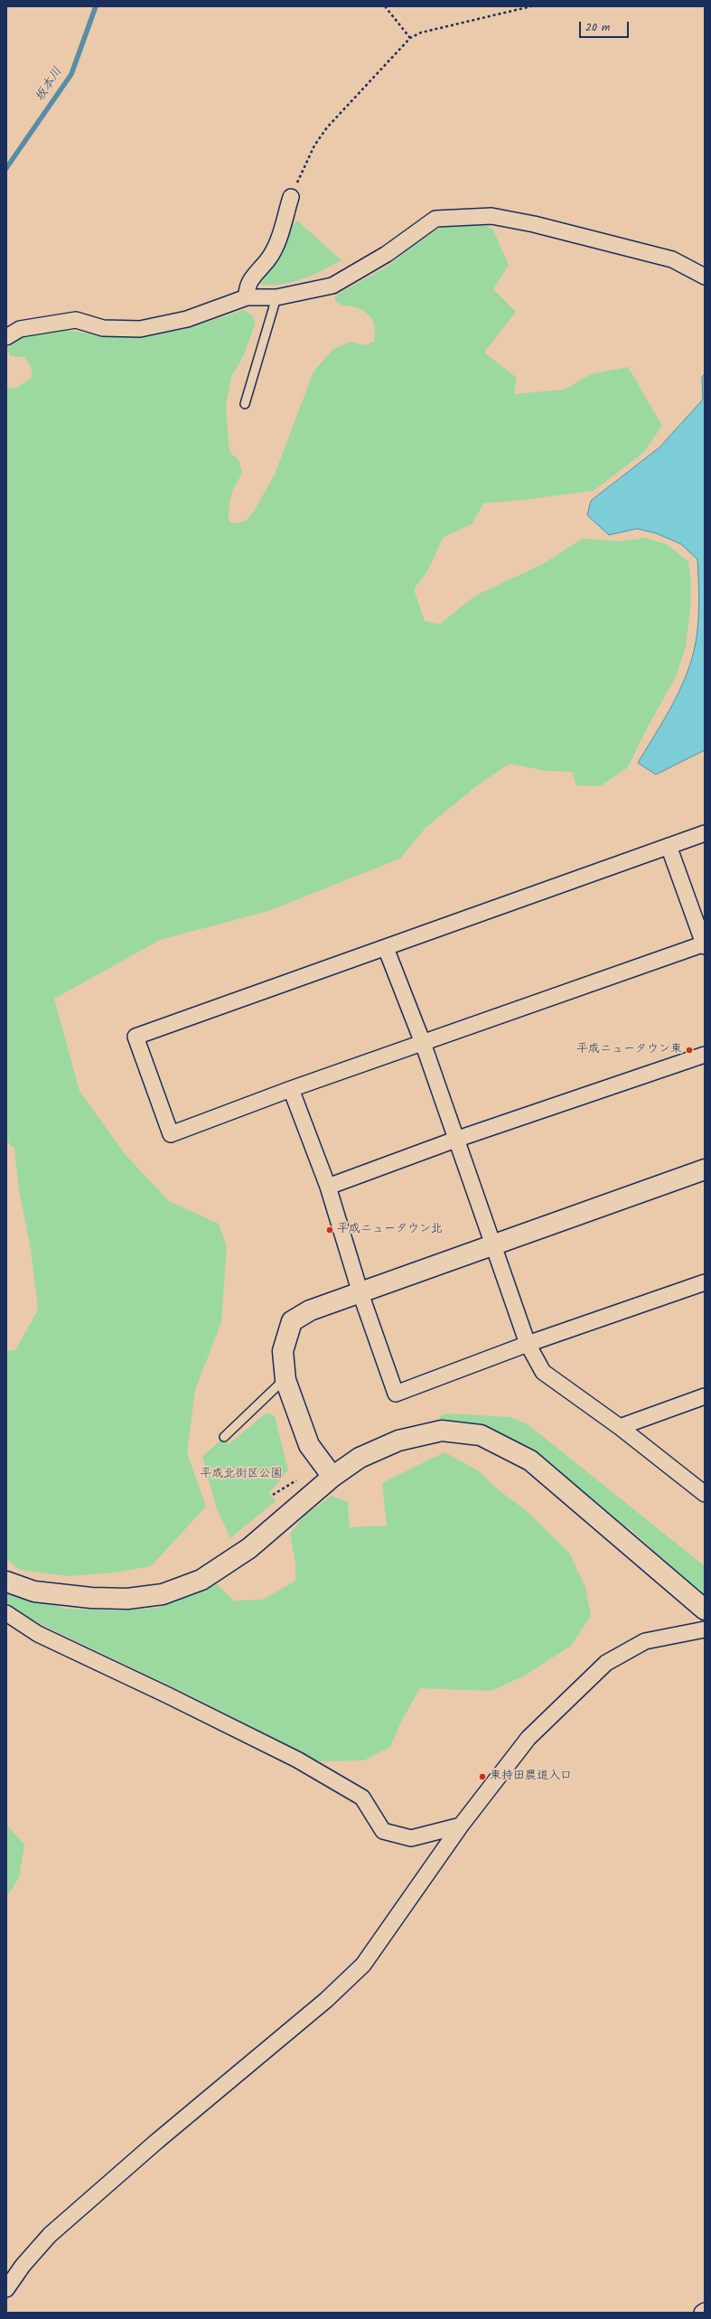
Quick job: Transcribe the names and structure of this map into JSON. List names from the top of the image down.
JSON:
{
  "water": ["坂本川"],
  "parks": ["平成北街区公園"],
  "places": ["平成ニュータウン東", "平成ニュータウン北", "東持田農道入口"],
  "scale_bar": "20 m"
}
